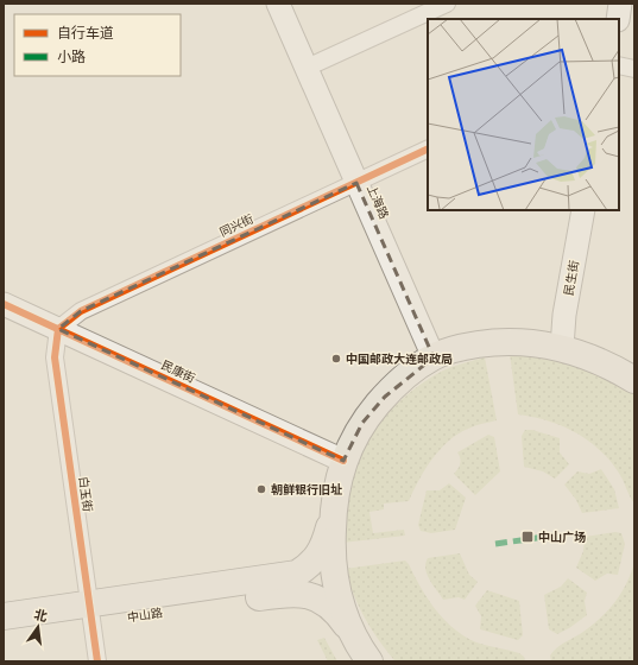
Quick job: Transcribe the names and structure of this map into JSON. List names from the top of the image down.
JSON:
{
  "streets": {
    "main road": [
      "上海路",
      "民生街",
      "民康街",
      "中山路"
    ],
    "street": ["同兴街", "白玉街"]
  },
  "crossings": [
    ["上海路", "同兴街"],
    ["同兴街", "民康街"],
    ["同兴街", "白玉街"],
    ["民康街", "白玉街"],
    ["白玉街", "中山路"]
  ],
  "places": {
    "other": ["中国邮政大连邮政局", "朝鲜银行旧址"],
    "transit": ["中山广场"]
  },
  "legend": ["自行车道", "小路"],
  "north": "top"
}
